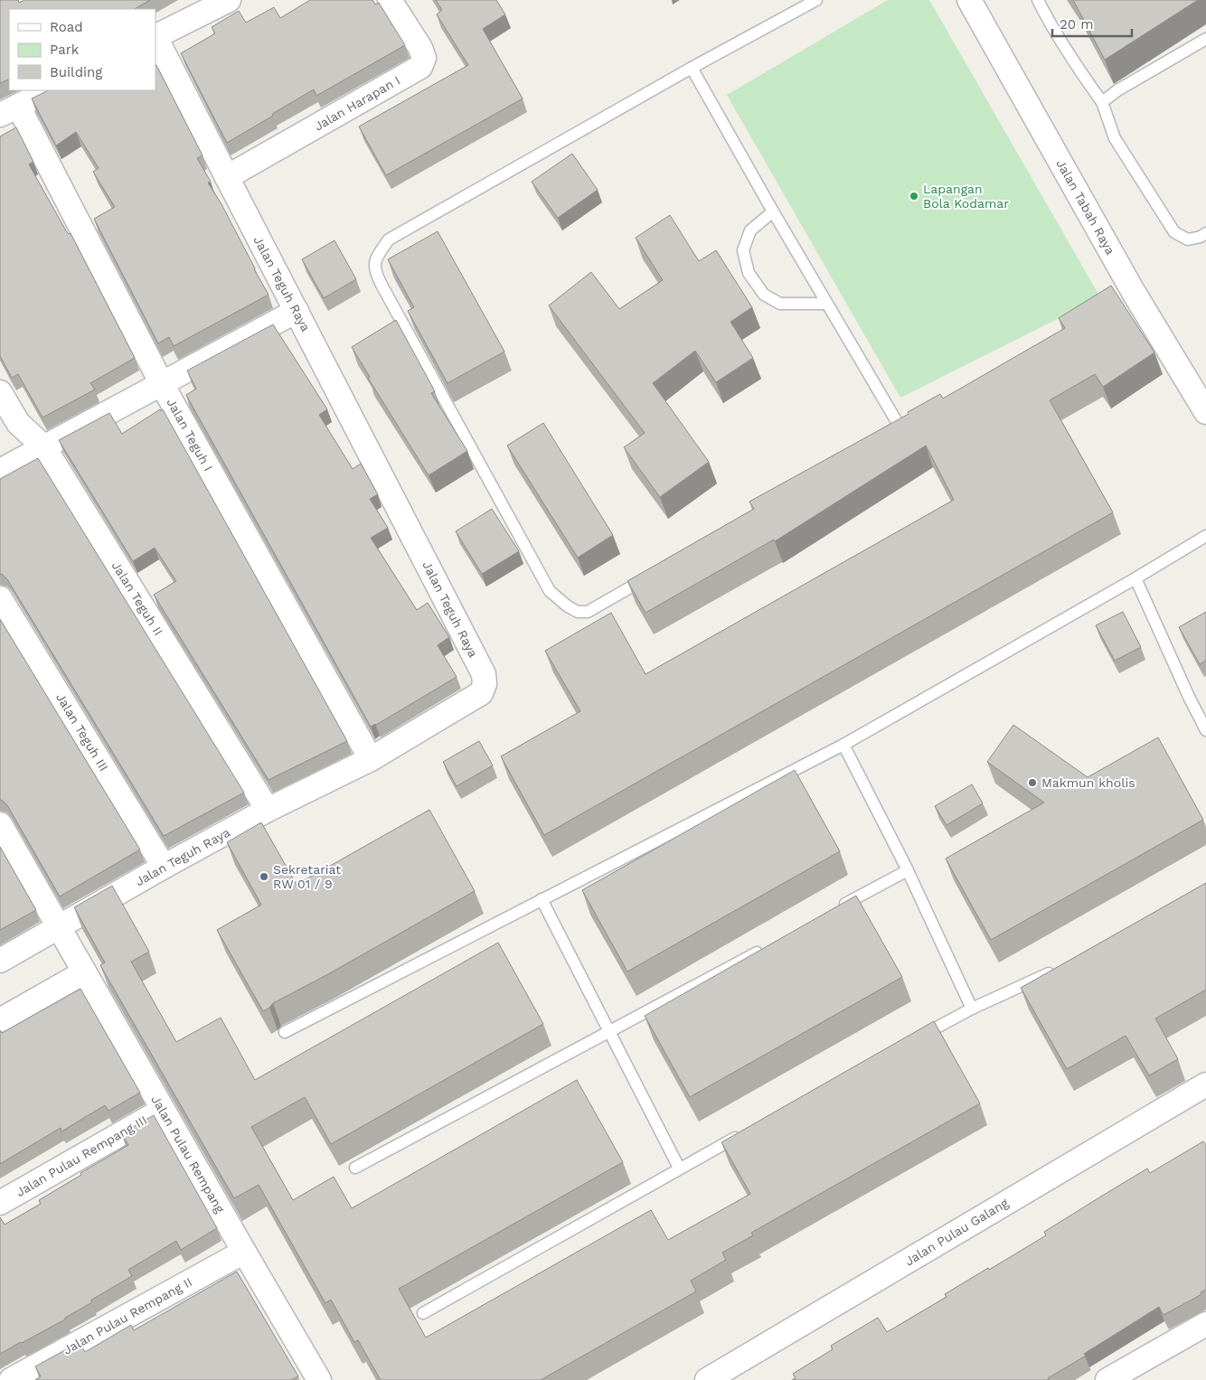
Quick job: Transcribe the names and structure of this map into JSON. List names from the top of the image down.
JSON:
{
  "streets": {
    "street": [
      "Jalan Harapan I",
      "Jalan Tabah Raya",
      "Jalan Teguh Raya",
      "Jalan Teguh I",
      "Jalan Teguh II",
      "Jalan Teguh III",
      "Jalan Pulau Rempang",
      "Jalan Pulau Rempang III",
      "Jalan Pulau Galang",
      "Jalan Pulau Rempang II"
    ]
  },
  "crossings": [
    ["Jalan Harapan I", "Jalan Teguh Raya"],
    ["Jalan Teguh Raya", "Jalan Teguh I"],
    ["Jalan Teguh Raya", "Jalan Teguh II"],
    ["Jalan Teguh Raya", "Jalan Teguh III"],
    ["Jalan Teguh Raya", "Jalan Pulau Rempang"],
    ["Jalan Pulau Rempang", "Jalan Pulau Rempang III"],
    ["Jalan Pulau Rempang", "Jalan Pulau Rempang II"]
  ],
  "places": ["Lapangan Bola Kodamar", "Makmun kholis", "Sekretariat RW 01 / 9"],
  "legend": ["Road", "Park", "Building"],
  "scale_bar": "20 m"
}
